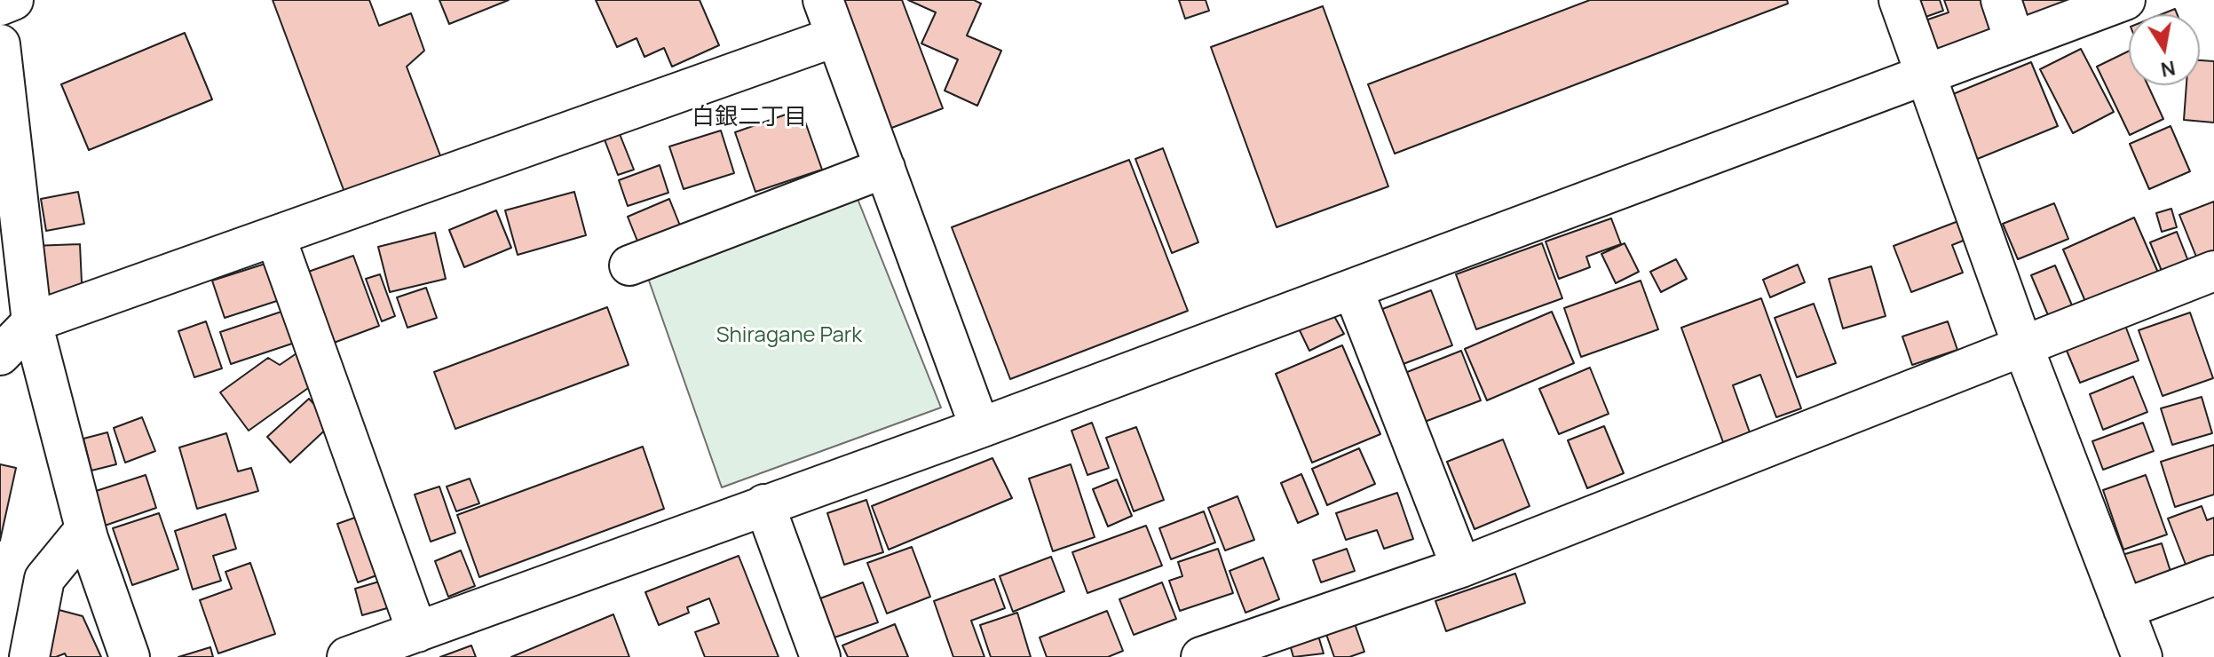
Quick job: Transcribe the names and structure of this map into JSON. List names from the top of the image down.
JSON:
{
  "districts": ["白銀二丁目"],
  "parks": ["Shiragane Park"],
  "north": "bottom"
}
